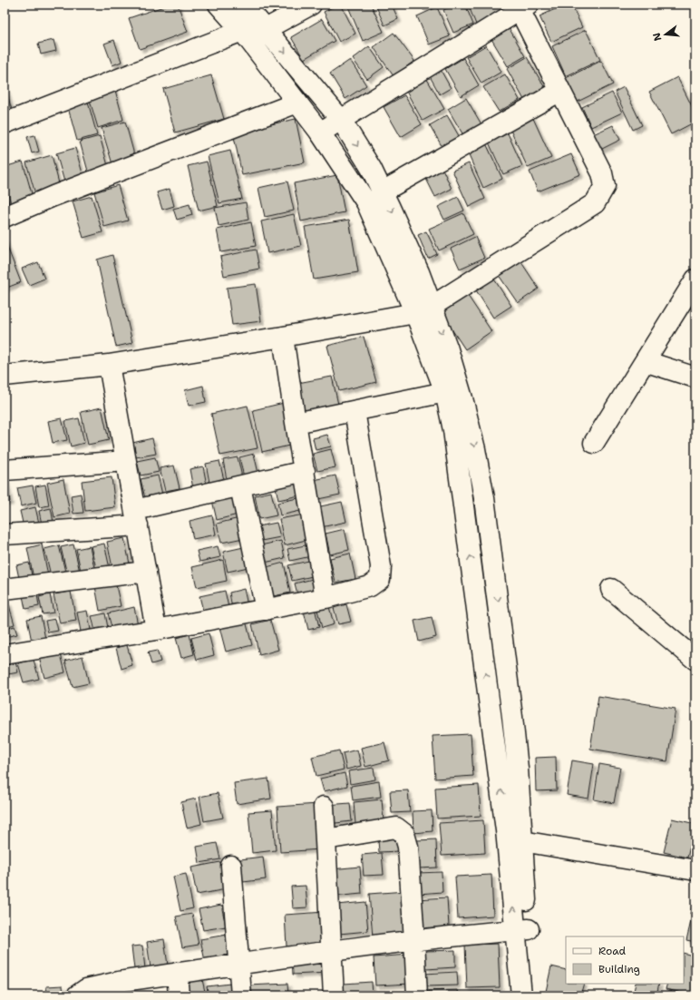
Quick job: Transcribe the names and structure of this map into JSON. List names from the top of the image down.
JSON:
{
  "legend": ["Road", "Building"],
  "north": "left"
}
